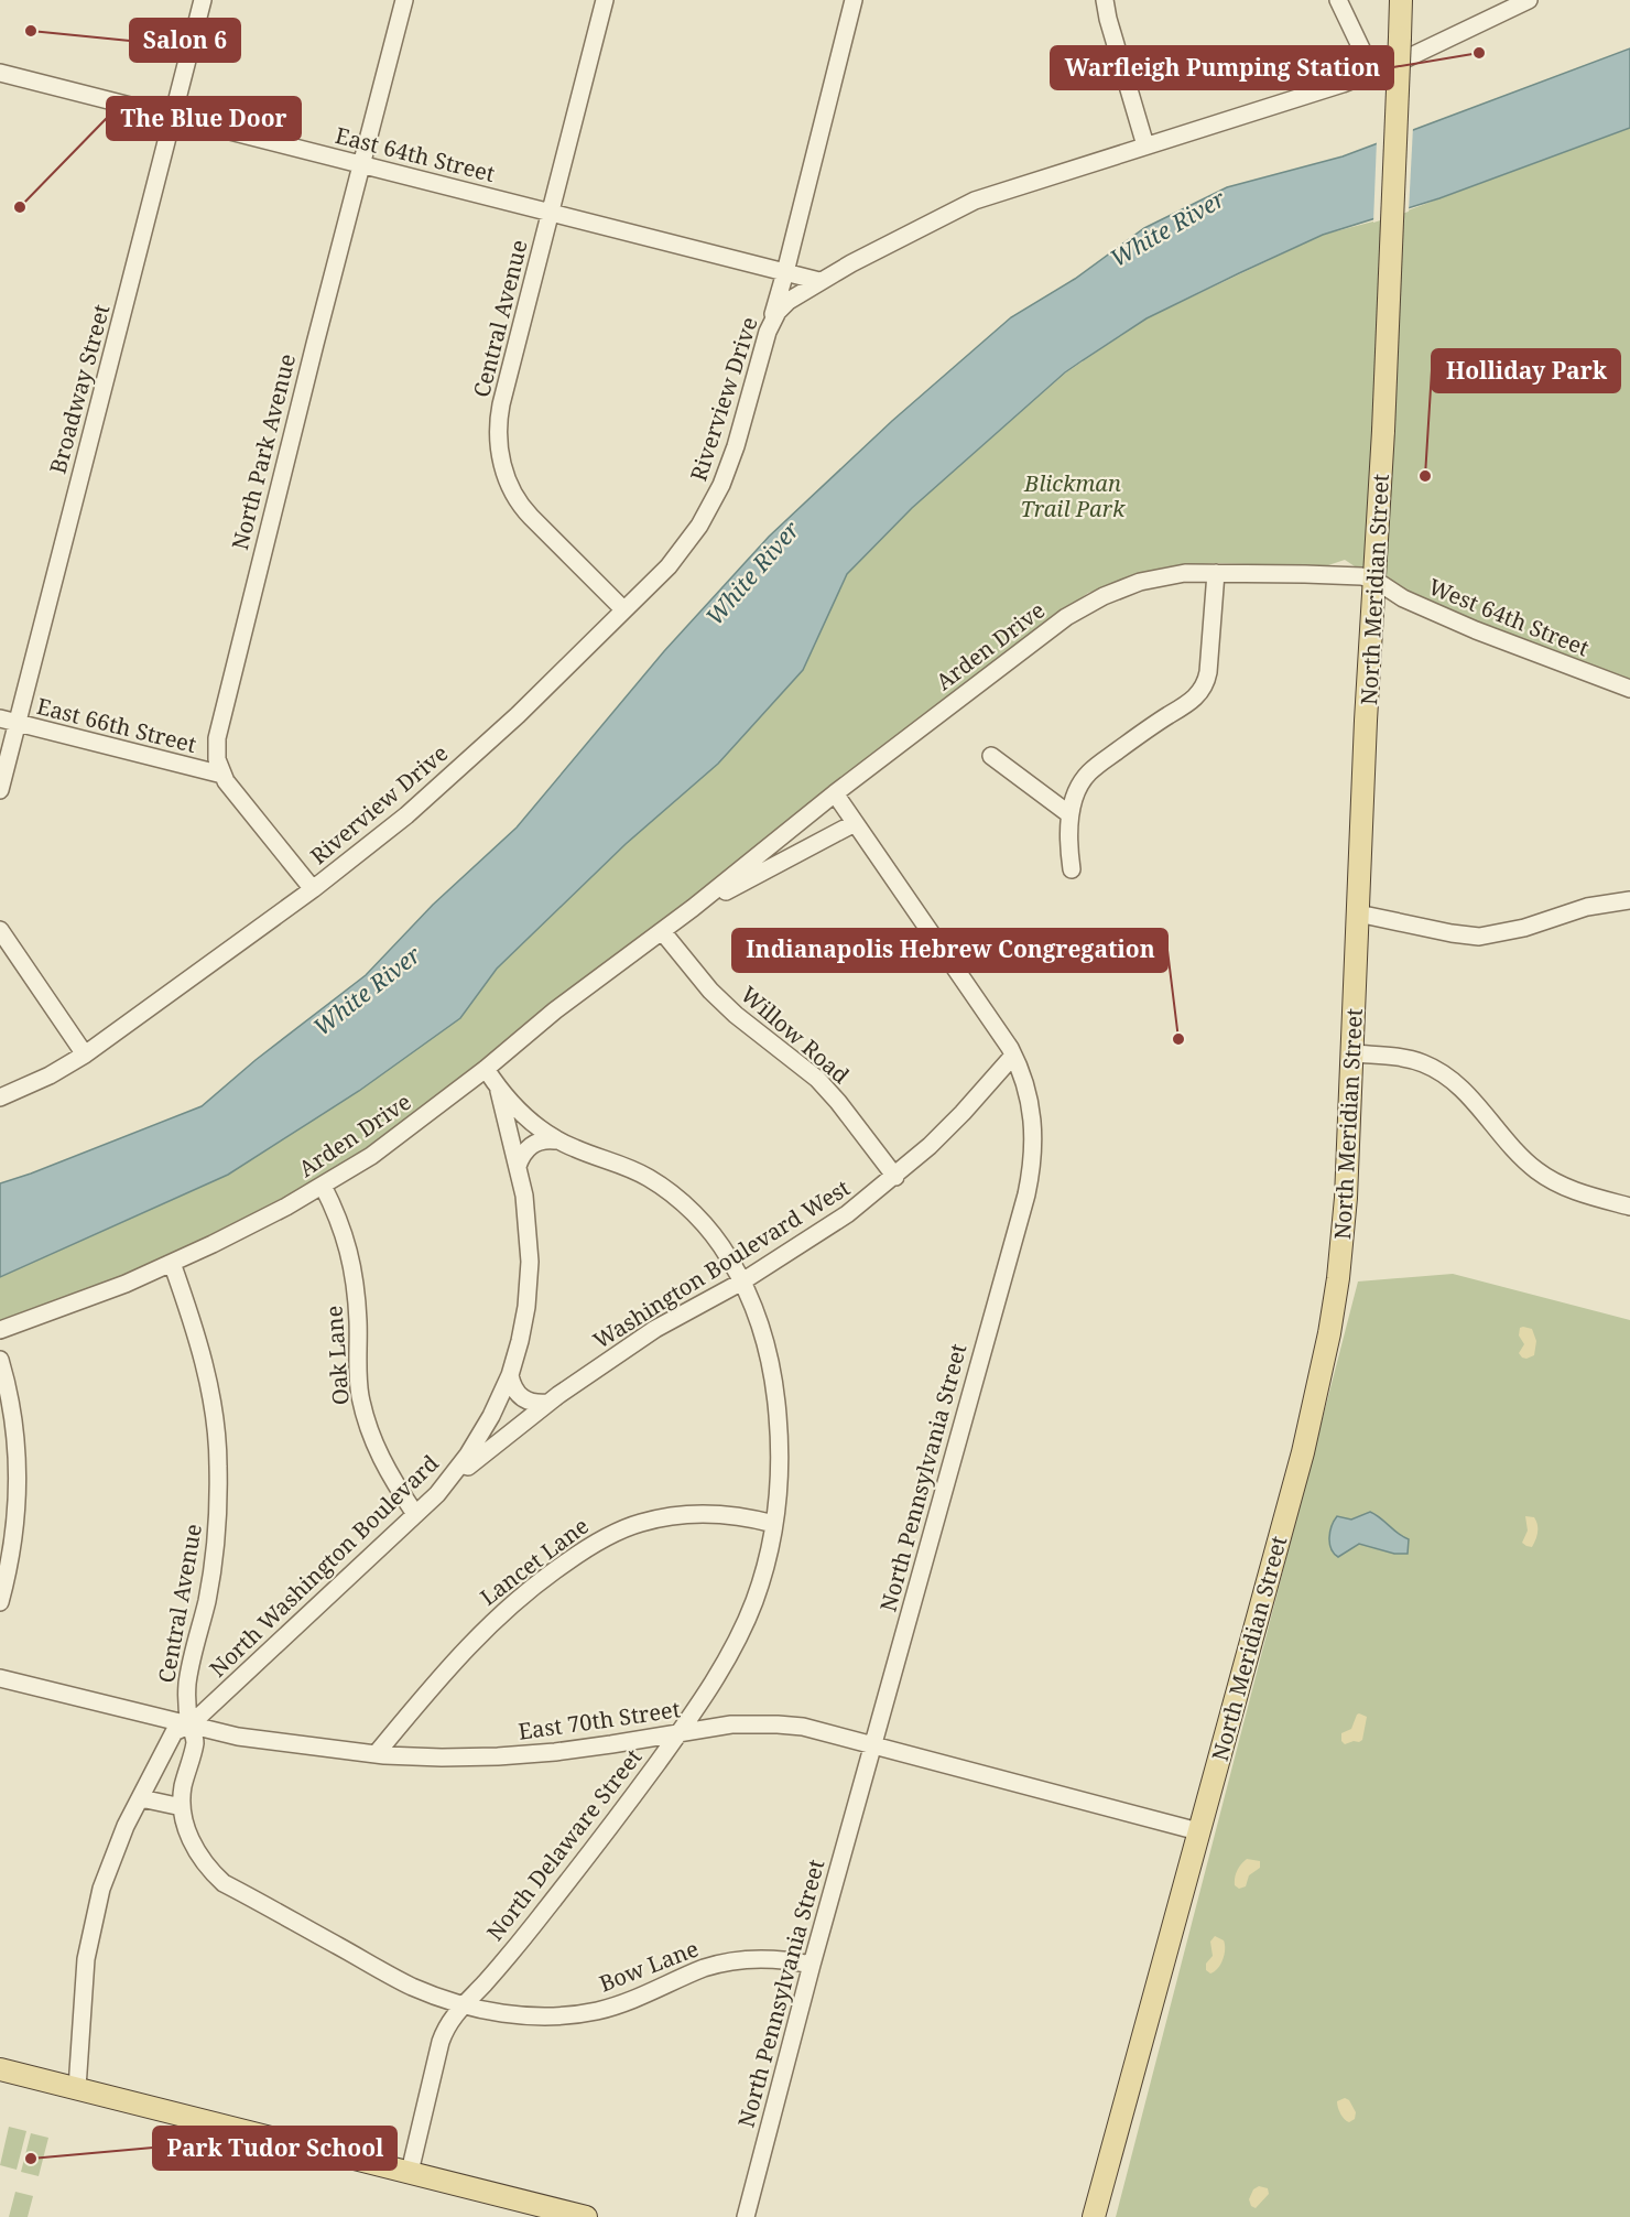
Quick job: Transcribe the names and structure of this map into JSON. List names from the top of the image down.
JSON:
{
  "streets": {
    "main road": ["North Meridian Street"],
    "street": [
      "East 64th Street",
      "Central Avenue",
      "Broadway Street",
      "Riverview Drive",
      "North Park Avenue",
      "West 64th Street",
      "Arden Drive",
      "East 66th Street",
      "Willow Road",
      "Washington Boulevard West",
      "Oak Lane",
      "North Pennsylvania Street",
      "Lancet Lane",
      "North Washington Boulevard",
      "East 70th Street",
      "North Delaware Street",
      "Bow Lane"
    ]
  },
  "crossings": [
    ["East 64th Street", "Central Avenue"],
    ["East 64th Street", "Broadway Street"],
    ["East 64th Street", "Riverview Drive"],
    ["East 64th Street", "North Park Avenue"],
    ["Central Avenue", "Riverview Drive"],
    ["Central Avenue", "Arden Drive"],
    ["Central Avenue", "North Washington Boulevard"],
    ["Central Avenue", "East 70th Street"],
    ["Broadway Street", "East 66th Street"],
    ["Riverview Drive", "North Park Avenue"],
    ["North Park Avenue", "East 66th Street"],
    ["North Meridian Street", "West 64th Street"],
    ["North Meridian Street", "Arden Drive"],
    ["North Meridian Street", "East 70th Street"],
    ["West 64th Street", "Arden Drive"],
    ["Arden Drive", "Willow Road"],
    ["Arden Drive", "Oak Lane"],
    ["Arden Drive", "North Pennsylvania Street"],
    ["Arden Drive", "North Delaware Street"],
    ["Willow Road", "Washington Boulevard West"],
    ["Washington Boulevard West", "North Pennsylvania Street"],
    ["Washington Boulevard West", "North Washington Boulevard"],
    ["Washington Boulevard West", "North Delaware Street"],
    ["Oak Lane", "North Washington Boulevard"],
    ["North Pennsylvania Street", "East 70th Street"],
    ["North Pennsylvania Street", "Bow Lane"],
    ["Lancet Lane", "East 70th Street"],
    ["Lancet Lane", "North Delaware Street"],
    ["North Washington Boulevard", "East 70th Street"],
    ["North Washington Boulevard", "North Delaware Street"],
    ["East 70th Street", "North Delaware Street"],
    ["North Delaware Street", "Bow Lane"]
  ],
  "water": ["White River"],
  "parks": ["Blickman Trail Park"],
  "places": [
    "Salon 6",
    "Warfleigh Pumping Station",
    "The Blue Door",
    "Holliday Park",
    "Indianapolis Hebrew Congregation",
    "Park Tudor School"
  ]
}
